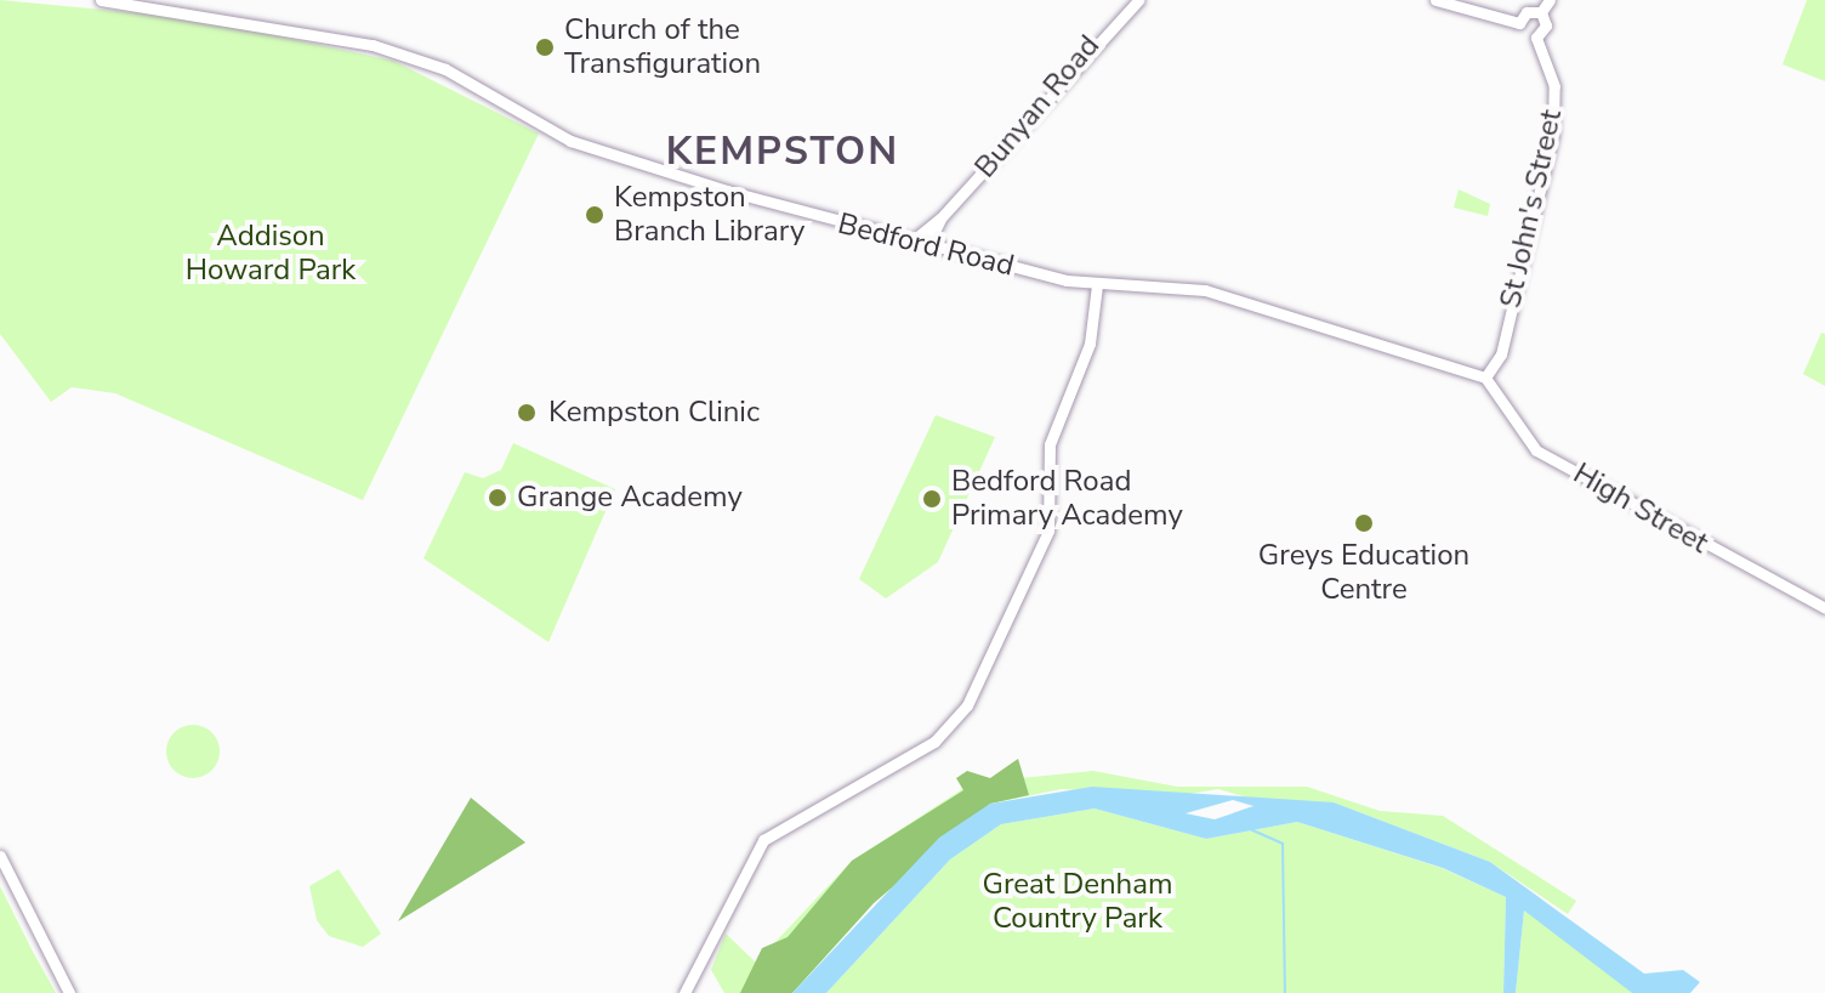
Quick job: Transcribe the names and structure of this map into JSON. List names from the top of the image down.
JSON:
{
  "streets": {
    "main road": [
      "Bunyan Road",
      "St John's Street",
      "Bedford Road",
      "High Street"
    ]
  },
  "crossings": [
    ["Bunyan Road", "Bedford Road"],
    ["St John's Street", "Bedford Road"],
    ["St John's Street", "High Street"],
    ["Bedford Road", "High Street"]
  ],
  "districts": ["KEMPSTON"],
  "parks": ["Addison Howard Park", "Great Denham Country Park"],
  "places": [
    "Church of the Transfiguration",
    "Kempston Branch Library",
    "Kempston Clinic",
    "Grange Academy",
    "Bedford Road Primary Academy",
    "Greys Education Centre"
  ]
}
